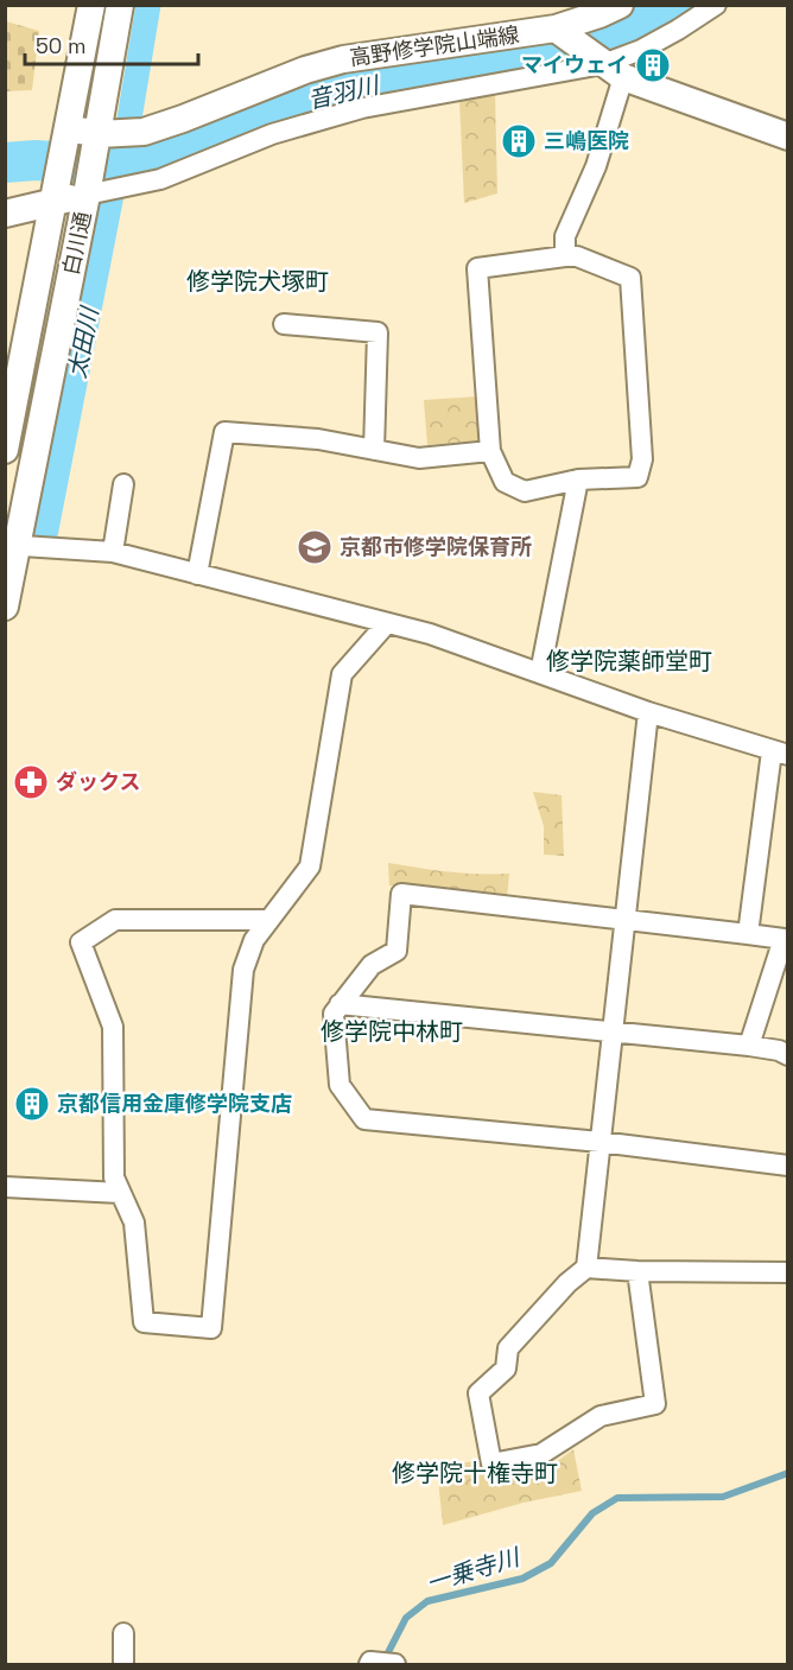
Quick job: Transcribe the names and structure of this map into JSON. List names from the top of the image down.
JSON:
{
  "streets": {
    "street": ["高野修学院山端線", "白川通"]
  },
  "crossings": [
    ["高野修学院山端線", "白川通"]
  ],
  "districts": [
    "修学院犬塚町",
    "修学院薬師堂町",
    "修学院中林町",
    "修学院十権寺町"
  ],
  "water": ["音羽川", "太田川", "一乗寺川"],
  "places": {
    "building": ["マイウェイ", "三嶋医院", "京都信用金庫修学院支店"],
    "school or university": ["京都市修学院保育所"],
    "pharmacy": ["ダックス"]
  },
  "scale_bar": "50 m"
}
